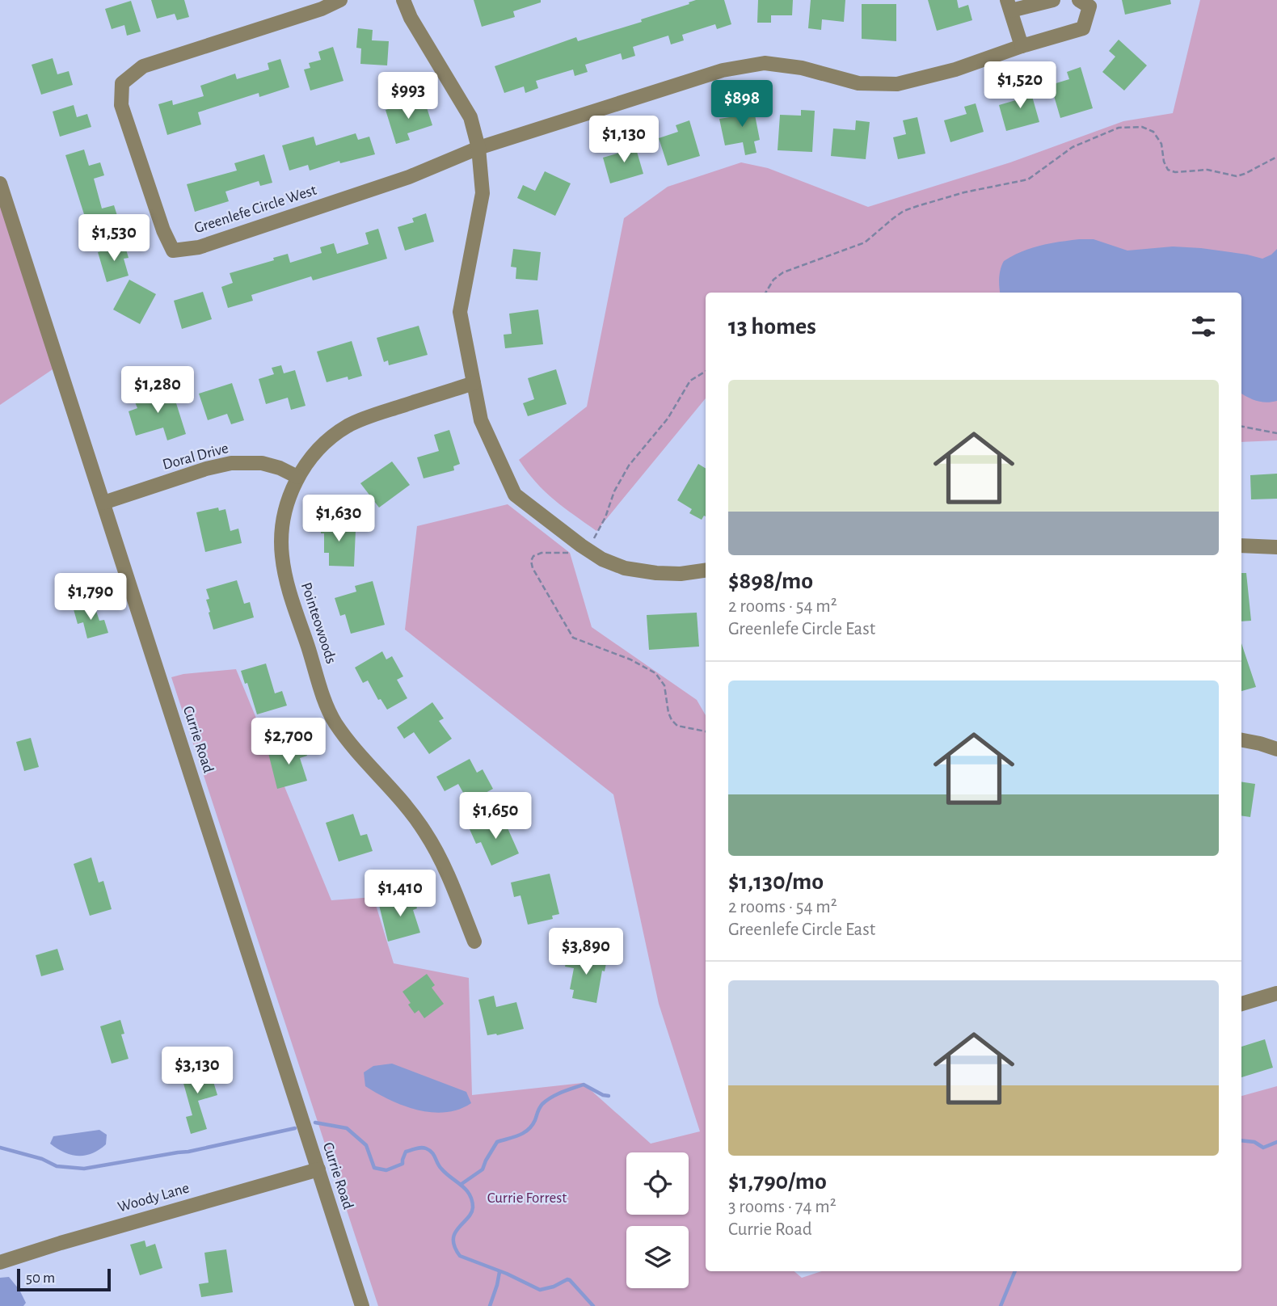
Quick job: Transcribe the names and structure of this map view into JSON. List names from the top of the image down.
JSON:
{
  "streets": {
    "street": [
      "Greenlefe Circle West",
      "Doral Drive",
      "Pointeowoods",
      "Currie Road",
      "Woody Lane"
    ]
  },
  "crossings": [
    ["Doral Drive", "Pointeowoods"],
    ["Doral Drive", "Currie Road"],
    ["Currie Road", "Woody Lane"]
  ],
  "parks": ["Currie Forrest"],
  "scale_bar": "50 m",
  "page": {
    "price": [
      "$1,520",
      "$993",
      "$898",
      "$1,130",
      "$1,530",
      "$1,280",
      "$1,630",
      "$1,790",
      "$2,700",
      "$1,650",
      "$1,410",
      "$3,890",
      "$3,130"
    ],
    "heading": "13 homes",
    "list": [
      {
        "name": "$898/mo",
        "note": "2 rooms · 54 m² · Greenlefe Circle East"
      },
      {
        "name": "$1,130/mo",
        "note": "2 rooms · 54 m² · Greenlefe Circle East"
      },
      {
        "name": "$1,790/mo",
        "note": "3 rooms · 74 m² · Currie Road"
      }
    ],
    "scale": "50 m"
  }
}
